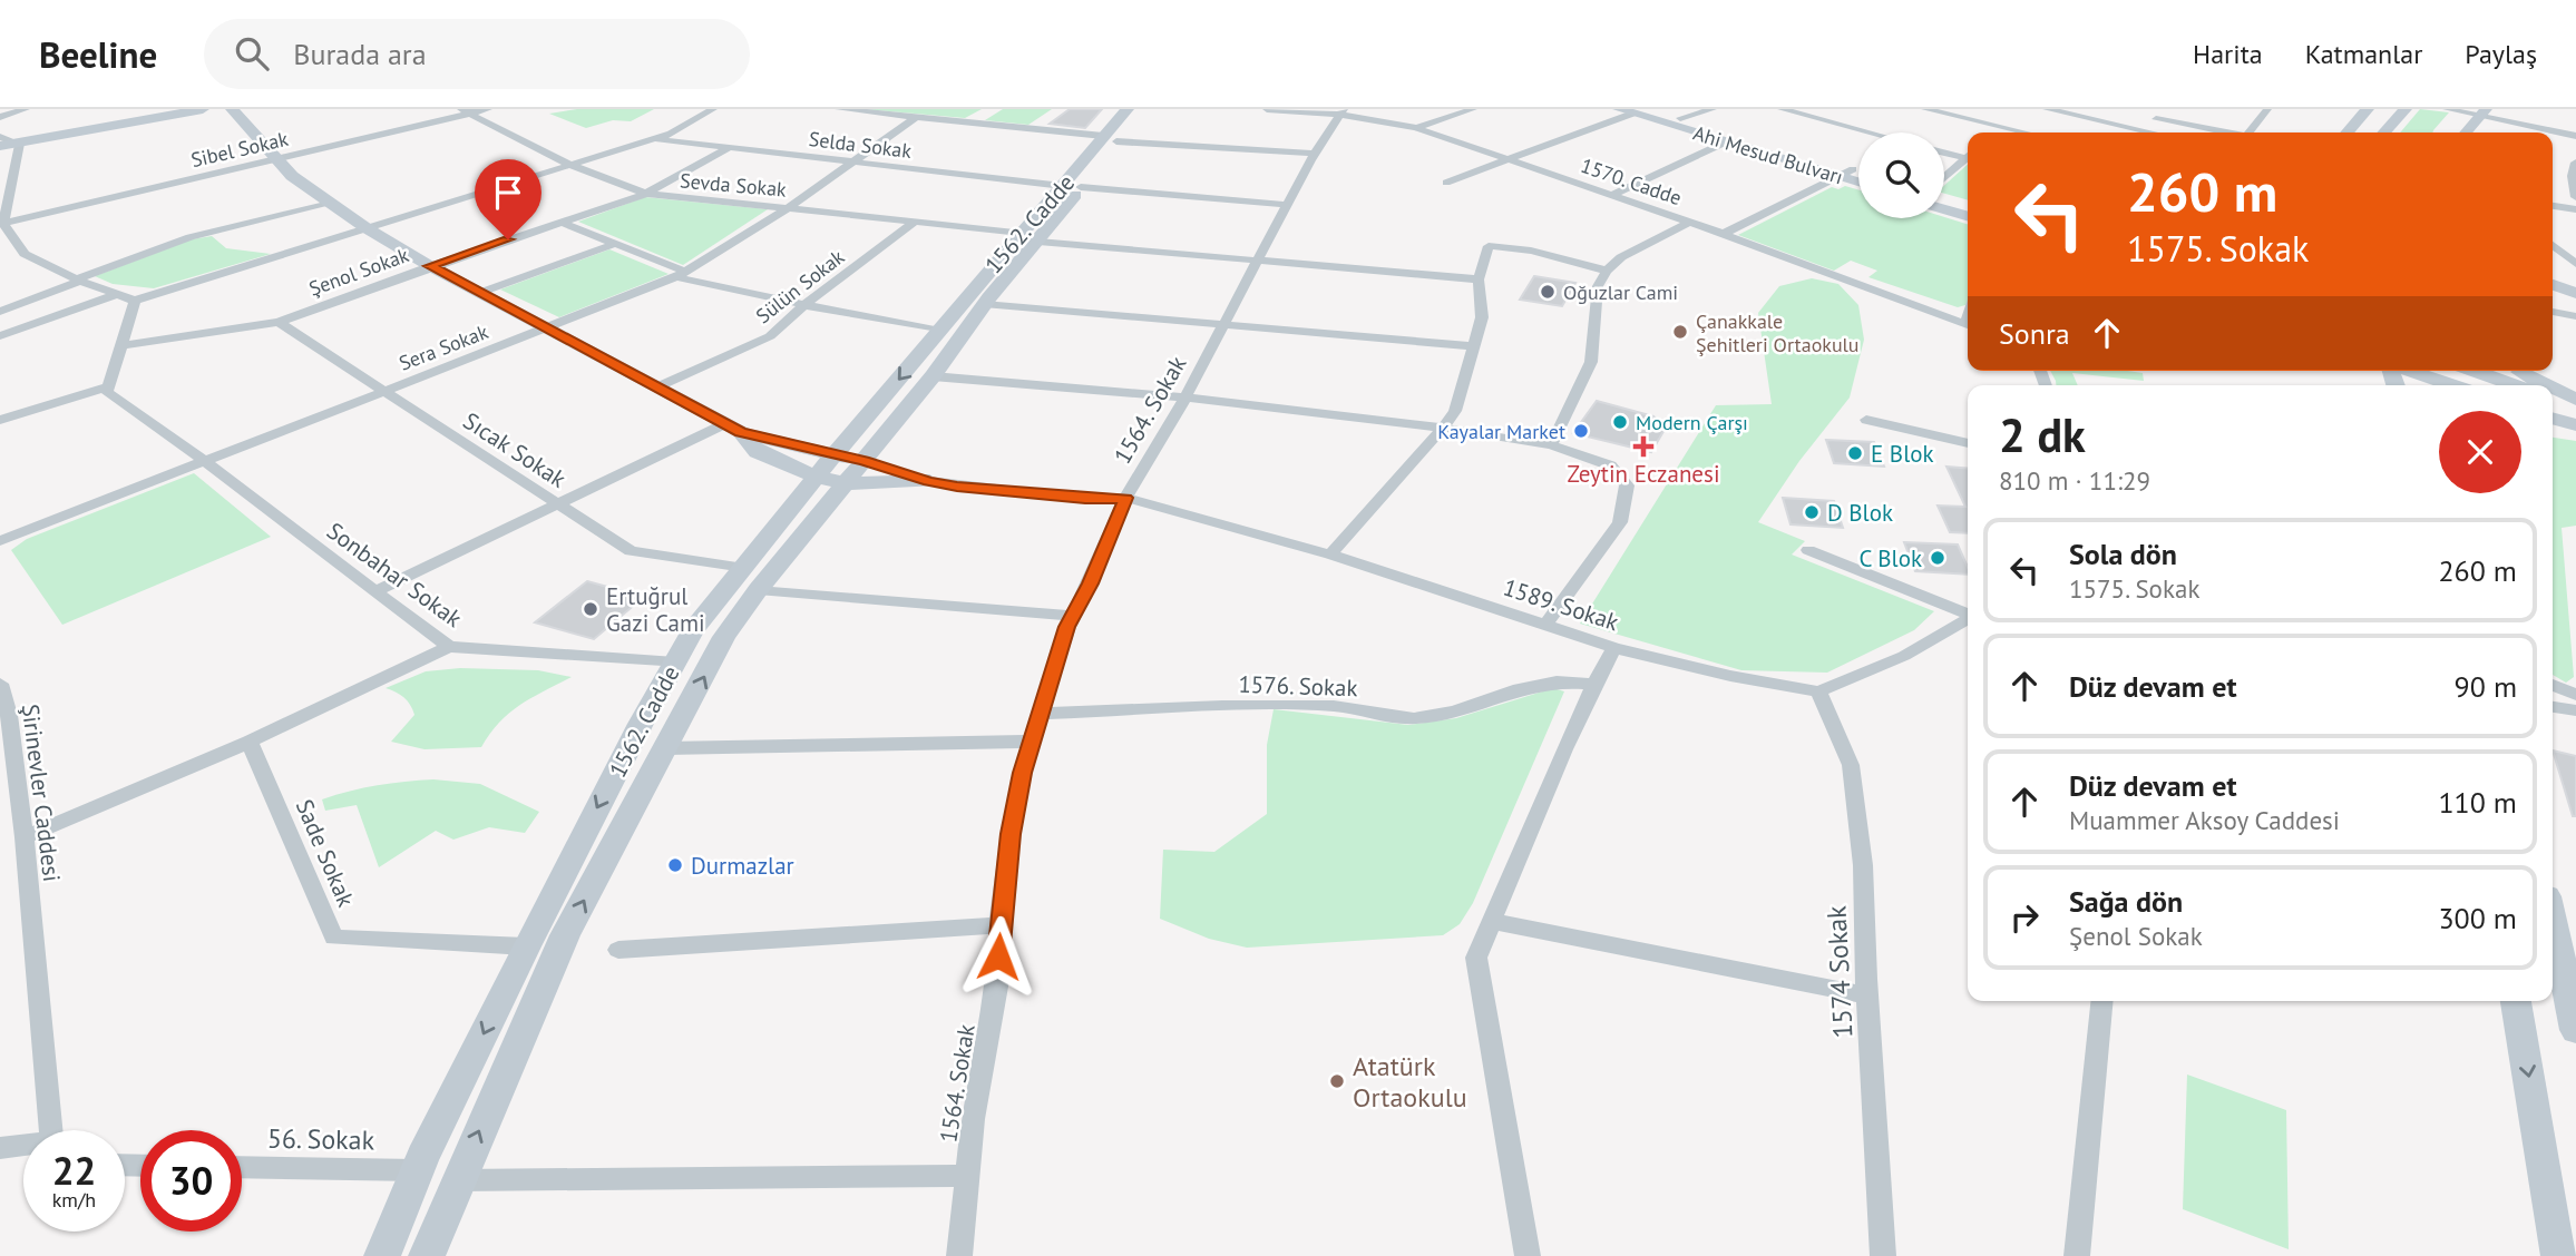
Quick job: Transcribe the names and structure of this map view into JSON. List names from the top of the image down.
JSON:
{
  "streets": {
    "main road": ["Ahi Mesud Bulvarı", "1562. Cadde"],
    "street": [
      "Selda Sokak",
      "Sibel Sokak",
      "1570. Cadde",
      "Sevda Sokak",
      "Şenol Sokak",
      "Sülün Sokak",
      "Sera Sokak",
      "1564. Sokak",
      "Sıcak Sokak",
      "Sonbahar Sokak",
      "1589. Sokak",
      "1576. Sokak",
      "Şirinevler Caddesi",
      "Sade Sokak",
      "1574 Sokak",
      "56. Sokak"
    ]
  },
  "crossings": [
    ["Selda Sokak", "1562. Cadde"],
    ["Selda Sokak", "Şenol Sokak"],
    ["Selda Sokak", "Sera Sokak"],
    ["Selda Sokak", "1564. Sokak"],
    ["Sibel Sokak", "Sevda Sokak"],
    ["1570. Cadde", "1564. Sokak"],
    ["Sevda Sokak", "1562. Cadde"],
    ["Sevda Sokak", "Şenol Sokak"],
    ["Sevda Sokak", "Sülün Sokak"],
    ["Sevda Sokak", "Sera Sokak"],
    ["Sevda Sokak", "1564. Sokak"],
    ["1562. Cadde", "Sıcak Sokak"],
    ["1562. Cadde", "Sonbahar Sokak"],
    ["1562. Cadde", "Sade Sokak"],
    ["1562. Cadde", "56. Sokak"],
    ["Şenol Sokak", "Sıcak Sokak"],
    ["Sera Sokak", "Sıcak Sokak"],
    ["Sera Sokak", "Sonbahar Sokak"],
    ["1564. Sokak", "1589. Sokak"],
    ["1564. Sokak", "1576. Sokak"],
    ["1589. Sokak", "1574 Sokak"]
  ],
  "places": {
    "other": [
      "Oğuzlar Cami",
      "Çanakkale Şehitleri Ortaokulu",
      "Modern Çarşı",
      "Kayalar Market",
      "E Blok",
      "D Blok",
      "C Blok",
      "Ertuğrul Gazi Cami",
      "Durmazlar",
      "Atatürk Ortaokulu"
    ],
    "health": ["Zeytin Eczanesi"]
  },
  "page": {
    "header": "Beeline",
    "search": "Burada ara",
    "nav": ["Harita", "Katmanlar", "Paylaş"],
    "turn": ["260 m", "1575. Sokak"],
    "then": "Sonra",
    "heading": ["2 dk", "810 m · 11:29"],
    "list": [
      {
        "name": "Sola dön",
        "note": "1575. Sokak",
        "value": "260 m"
      },
      {
        "name": "Düz devam et",
        "value": "90 m"
      },
      {
        "name": "Düz devam et",
        "note": "Muammer Aksoy Caddesi",
        "value": "110 m"
      },
      {
        "name": "Sağa dön",
        "note": "Şenol Sokak",
        "value": "300 m"
      }
    ],
    "speed": "22 km/h",
    "limit": "30"
  }
}
